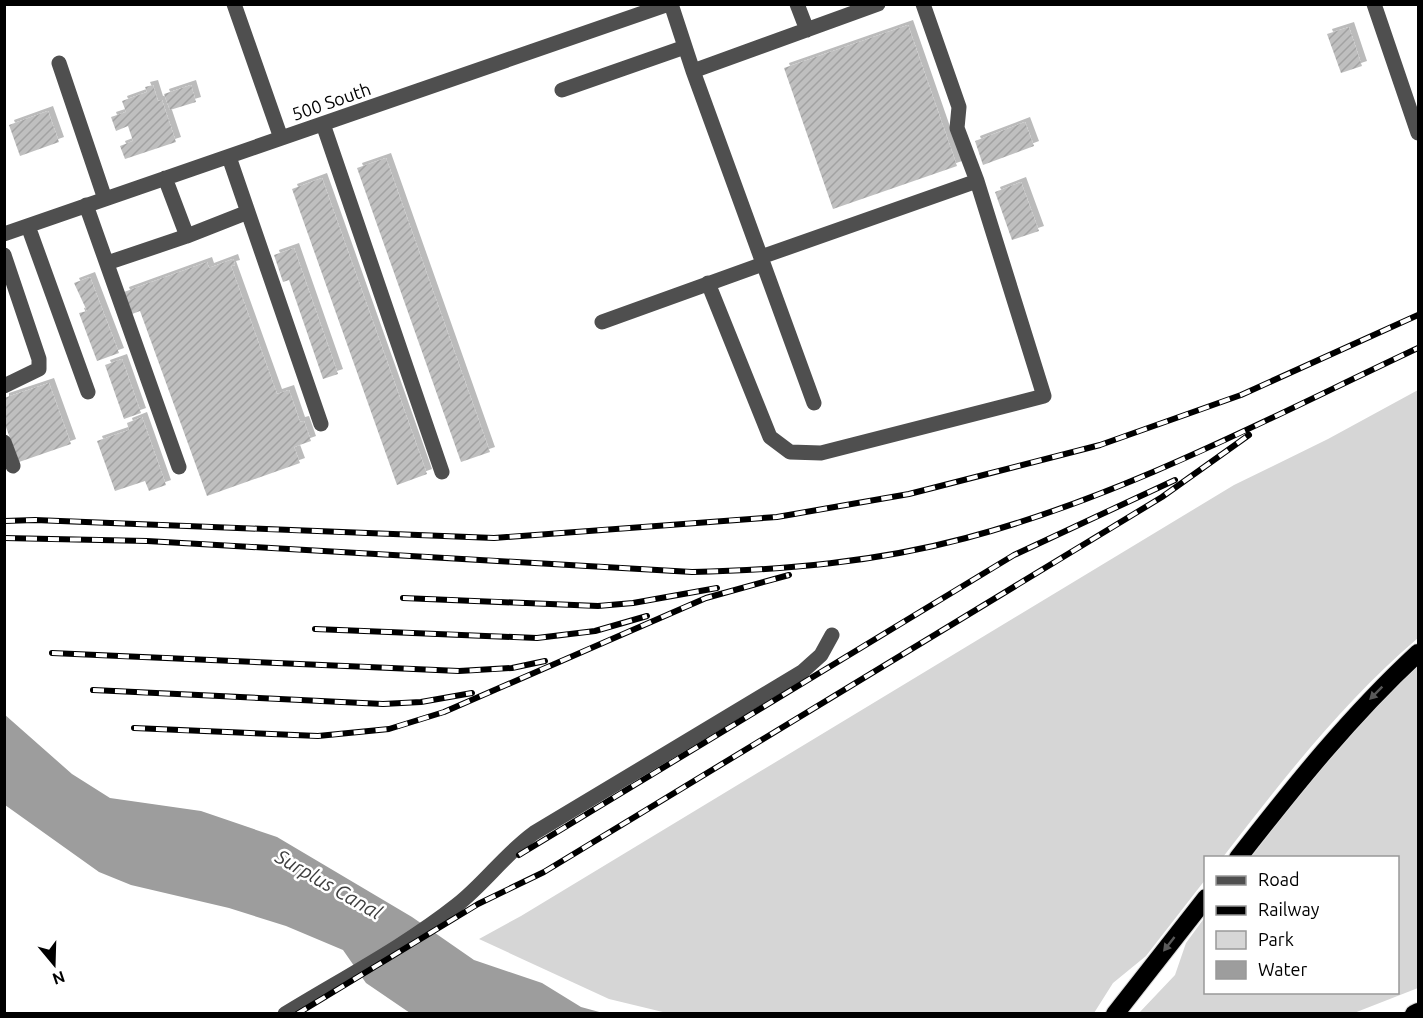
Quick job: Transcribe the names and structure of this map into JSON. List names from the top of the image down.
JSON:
{
  "streets": {
    "street": ["500 South"]
  },
  "water": ["Surplus Canal"],
  "legend": [
    "Road",
    "Railway",
    "Park",
    "Water"
  ],
  "north": "bottom"
}
